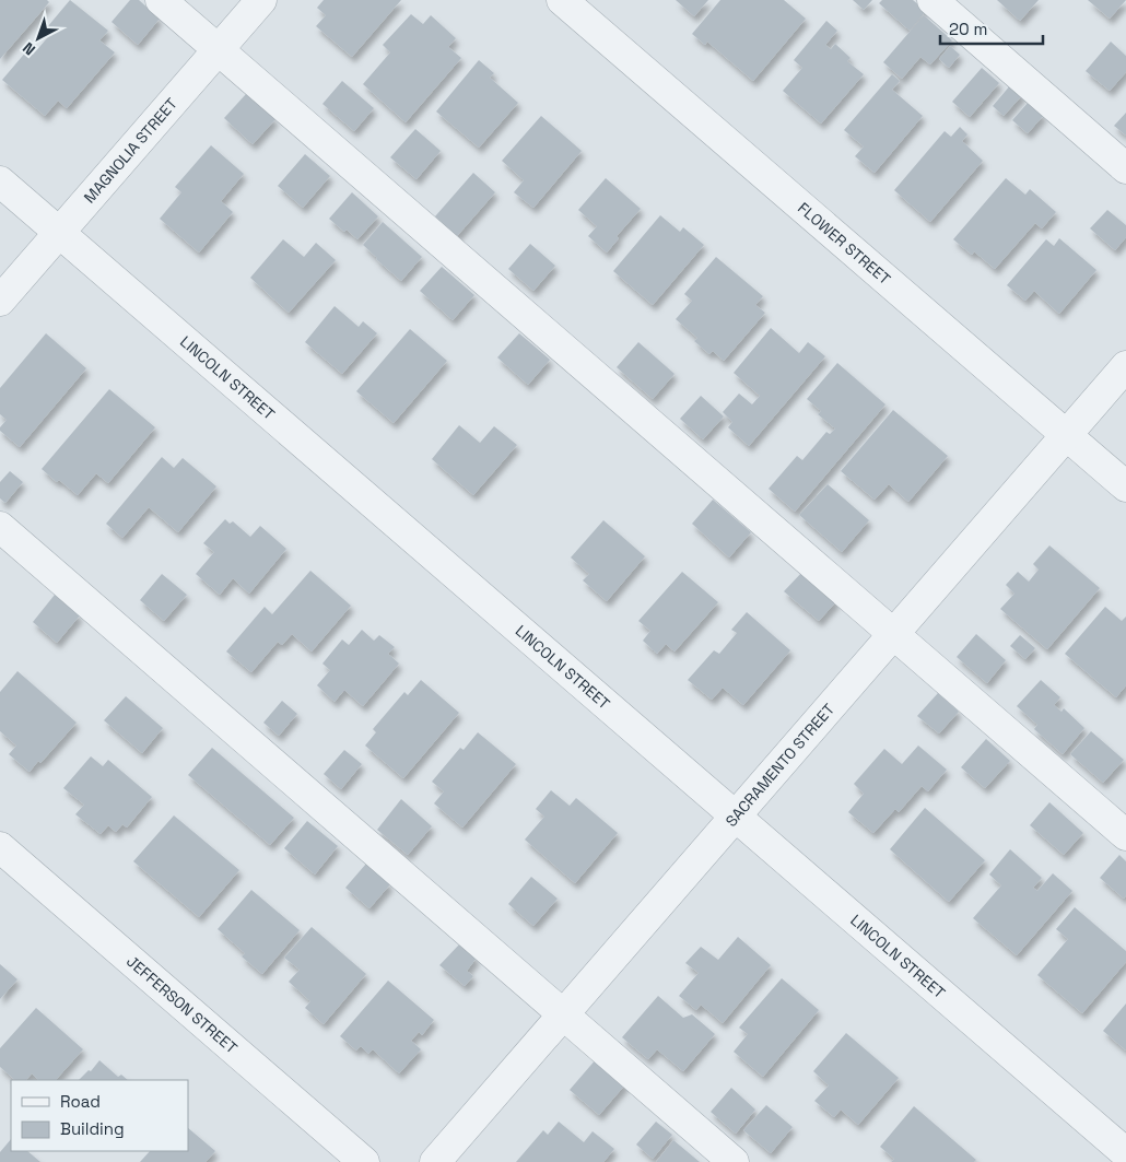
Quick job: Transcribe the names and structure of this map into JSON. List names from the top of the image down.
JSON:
{
  "streets": {
    "street": [
      "MAGNOLIA STREET",
      "FLOWER STREET",
      "LINCOLN STREET",
      "SACRAMENTO STREET",
      "JEFFERSON STREET"
    ]
  },
  "crossings": [
    ["MAGNOLIA STREET", "LINCOLN STREET"],
    ["FLOWER STREET", "SACRAMENTO STREET"],
    ["LINCOLN STREET", "SACRAMENTO STREET"]
  ],
  "legend": ["Road", "Building"],
  "scale_bar": "20 m",
  "north": "bottom left"
}
